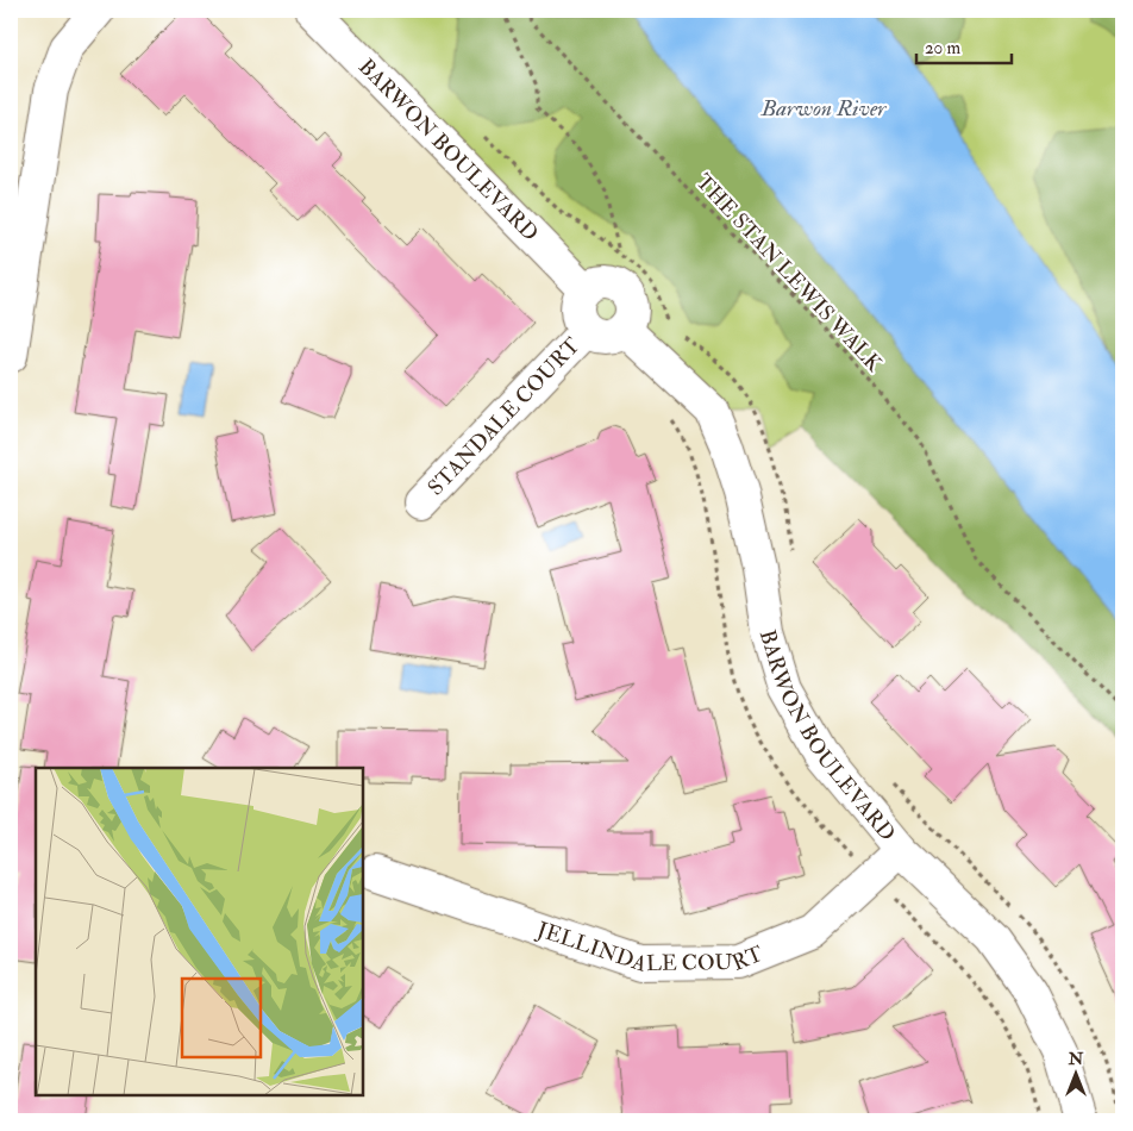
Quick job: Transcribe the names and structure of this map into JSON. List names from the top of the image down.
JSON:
{
  "streets": {
    "street": ["BARWON BOULEVARD", "STANDALE COURT", "JELLINDALE COURT"],
    "path": ["THE STAN LEWIS WALK"]
  },
  "crossings": [
    ["BARWON BOULEVARD", "STANDALE COURT"],
    ["BARWON BOULEVARD", "JELLINDALE COURT"]
  ],
  "water": ["Barwon River"],
  "scale_bar": "20 m",
  "north": "top"
}
